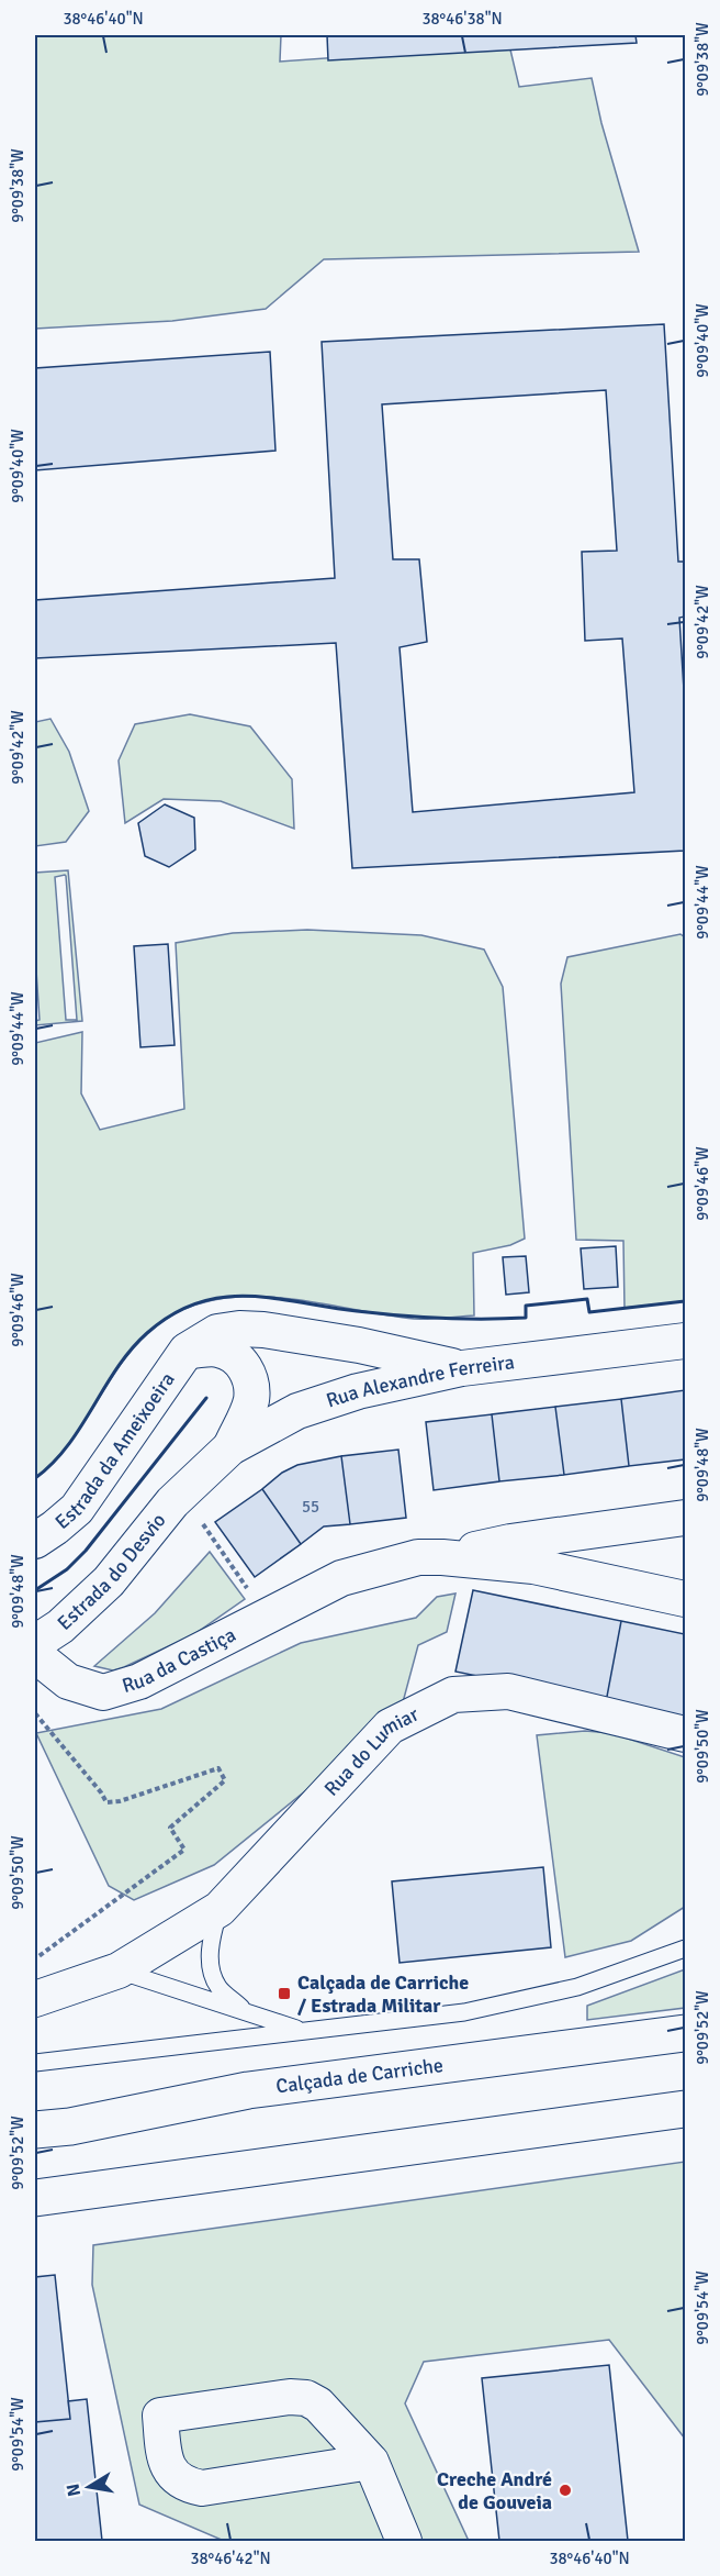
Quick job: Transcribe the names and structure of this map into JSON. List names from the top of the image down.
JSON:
{
  "streets": {
    "highway": ["Calçada de Carriche"],
    "street": [
      "Rua Alexandre Ferreira",
      "Estrada da Ameixoeira",
      "Estrada do Desvio",
      "Rua da Castiça",
      "Rua do Lumiar"
    ]
  },
  "crossings": [
    ["Rua Alexandre Ferreira", "Estrada da Ameixoeira"],
    ["Rua Alexandre Ferreira", "Estrada do Desvio"]
  ],
  "places": {
    "transit": ["Calçada de Carriche / Estrada Militar"],
    "other": ["Creche André de Gouveia"]
  },
  "house_numbers": ["55"],
  "north": "left",
  "coordinates": [
    "38°46'40\"N",
    "38°46'38\"N",
    "9°09'38\"W",
    "9°09'40\"W",
    "9°09'42\"W",
    "9°09'44\"W",
    "9°09'46\"W",
    "9°09'48\"W",
    "9°09'50\"W",
    "9°09'52\"W",
    "9°09'54\"W",
    "38°46'42\"N"
  ]
}
